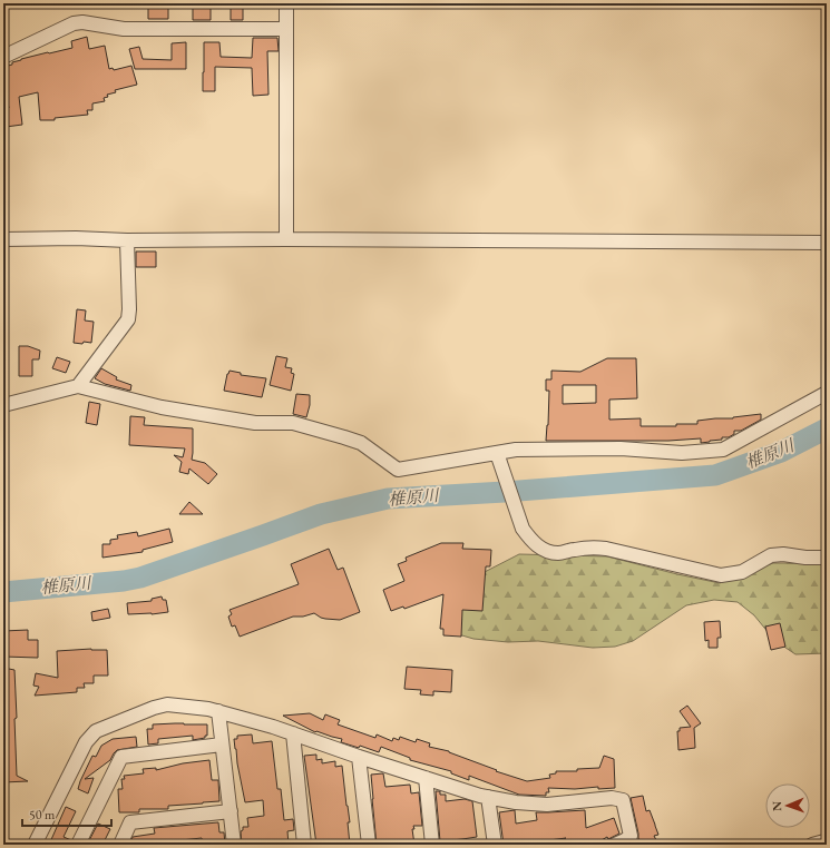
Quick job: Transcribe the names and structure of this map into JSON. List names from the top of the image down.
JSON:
{
  "water": ["椎原川"],
  "scale_bar": "50 m",
  "north": "left"
}
